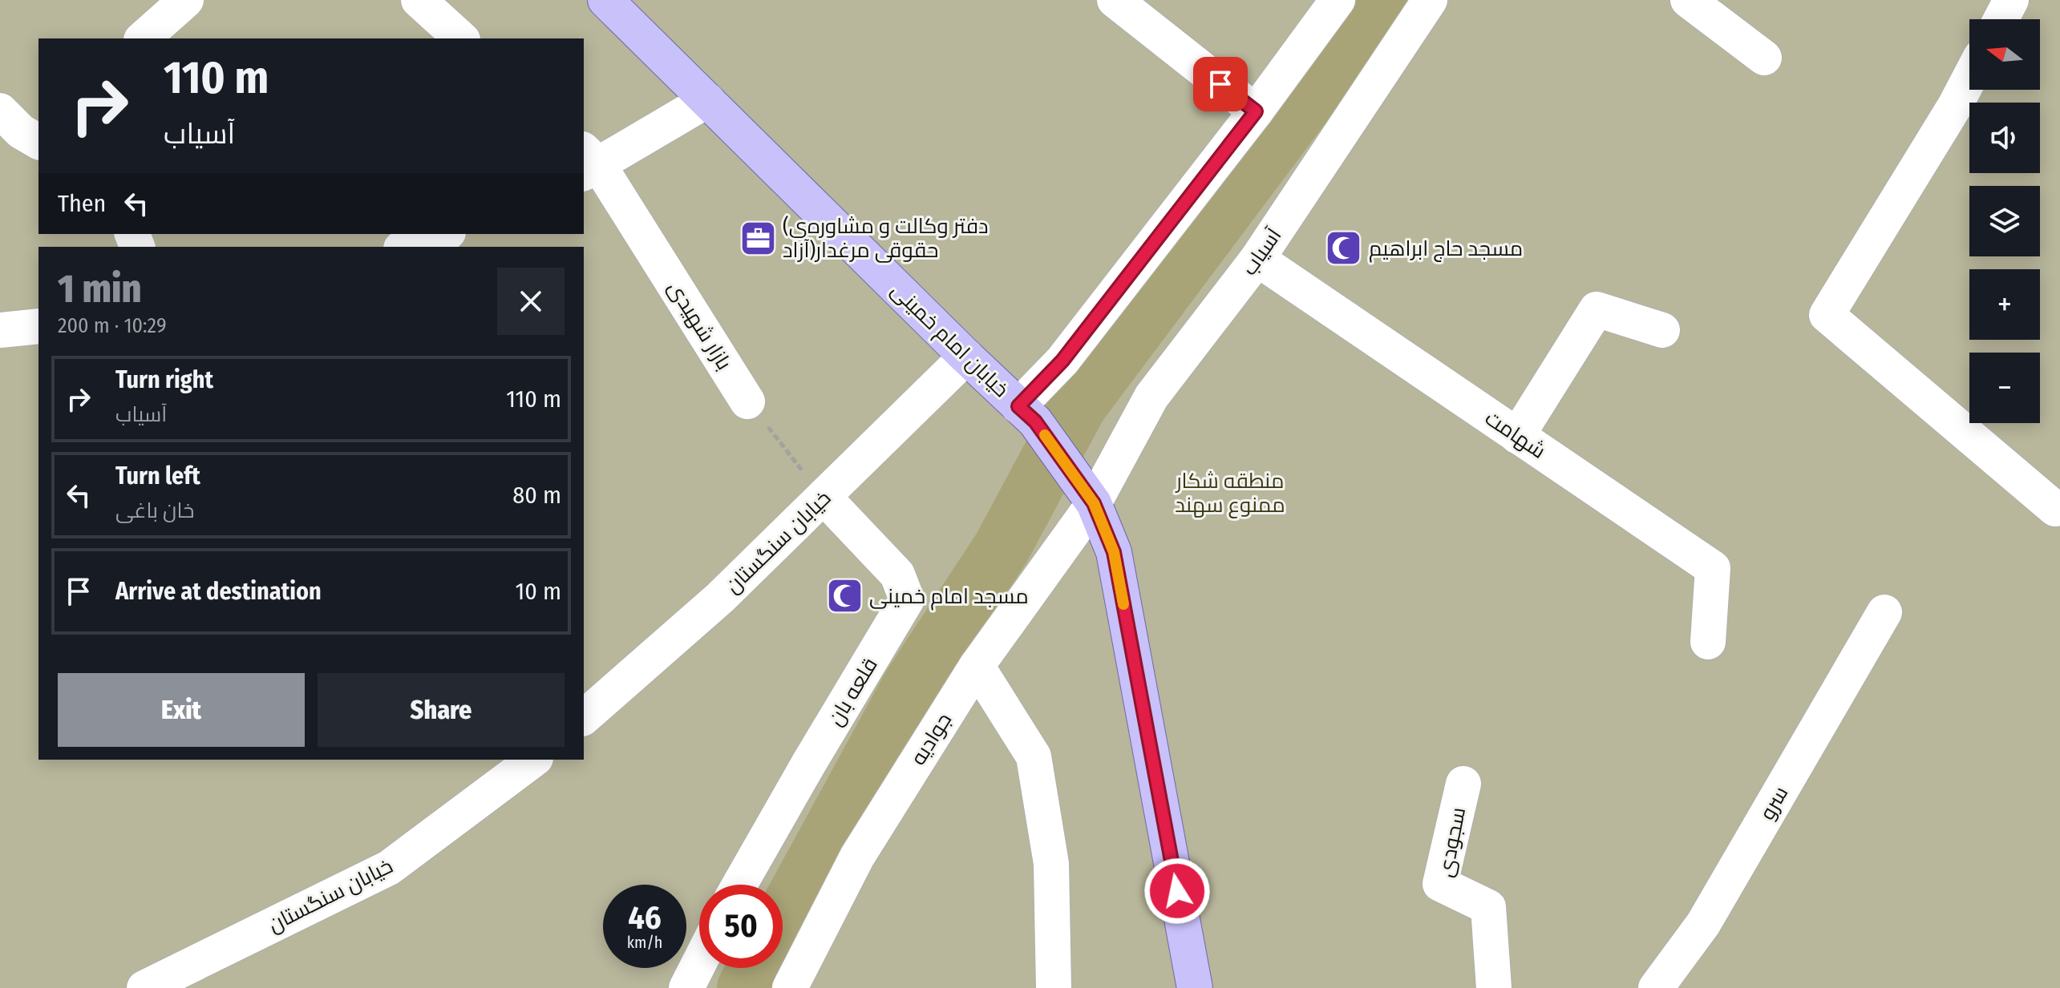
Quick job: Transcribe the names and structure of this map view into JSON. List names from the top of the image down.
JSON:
{
  "streets": {
    "main road": ["خیابان امام خمینی"],
    "street": [
      "آسیاب",
      "بازار شهیدی",
      "شهامت",
      "خیابان سنگستان",
      "قلعه بان",
      "جوادیه",
      "سرو",
      "سجودی"
    ]
  },
  "crossings": [
    ["آسیاب", "خیابان امام خمینی"],
    ["آسیاب", "شهامت"],
    ["آسیاب", "جوادیه"],
    ["خیابان امام خمینی", "خیابان سنگستان"],
    ["خیابان امام خمینی", "جوادیه"],
    ["خیابان سنگستان", "قلعه بان"]
  ],
  "parks": ["منطقه شکار ممنوع سهند"],
  "places": {
    "office": ["(دفتر وکالت و مشاوره‌ی حقوقی مرغدار(آزاد"],
    "mosque": ["مسجد حاج ابراهیم", "مسجد امام خمینی"]
  },
  "north": "left",
  "page": {
    "map_buttons": ["+", "−"],
    "turn": ["110 m", "آسیاب"],
    "then": "Then",
    "heading": ["1 min", "200 m · 10:29"],
    "list": [
      {
        "name": "Turn right",
        "note": "آسیاب",
        "value": "110 m"
      },
      {
        "name": "Turn left",
        "note": "خان باغی",
        "value": "80 m"
      },
      {
        "name": "Arrive at destination",
        "value": "10 m"
      }
    ],
    "buttons": ["Exit", "Share"],
    "speed": "46 km/h",
    "limit": "50"
  }
}
